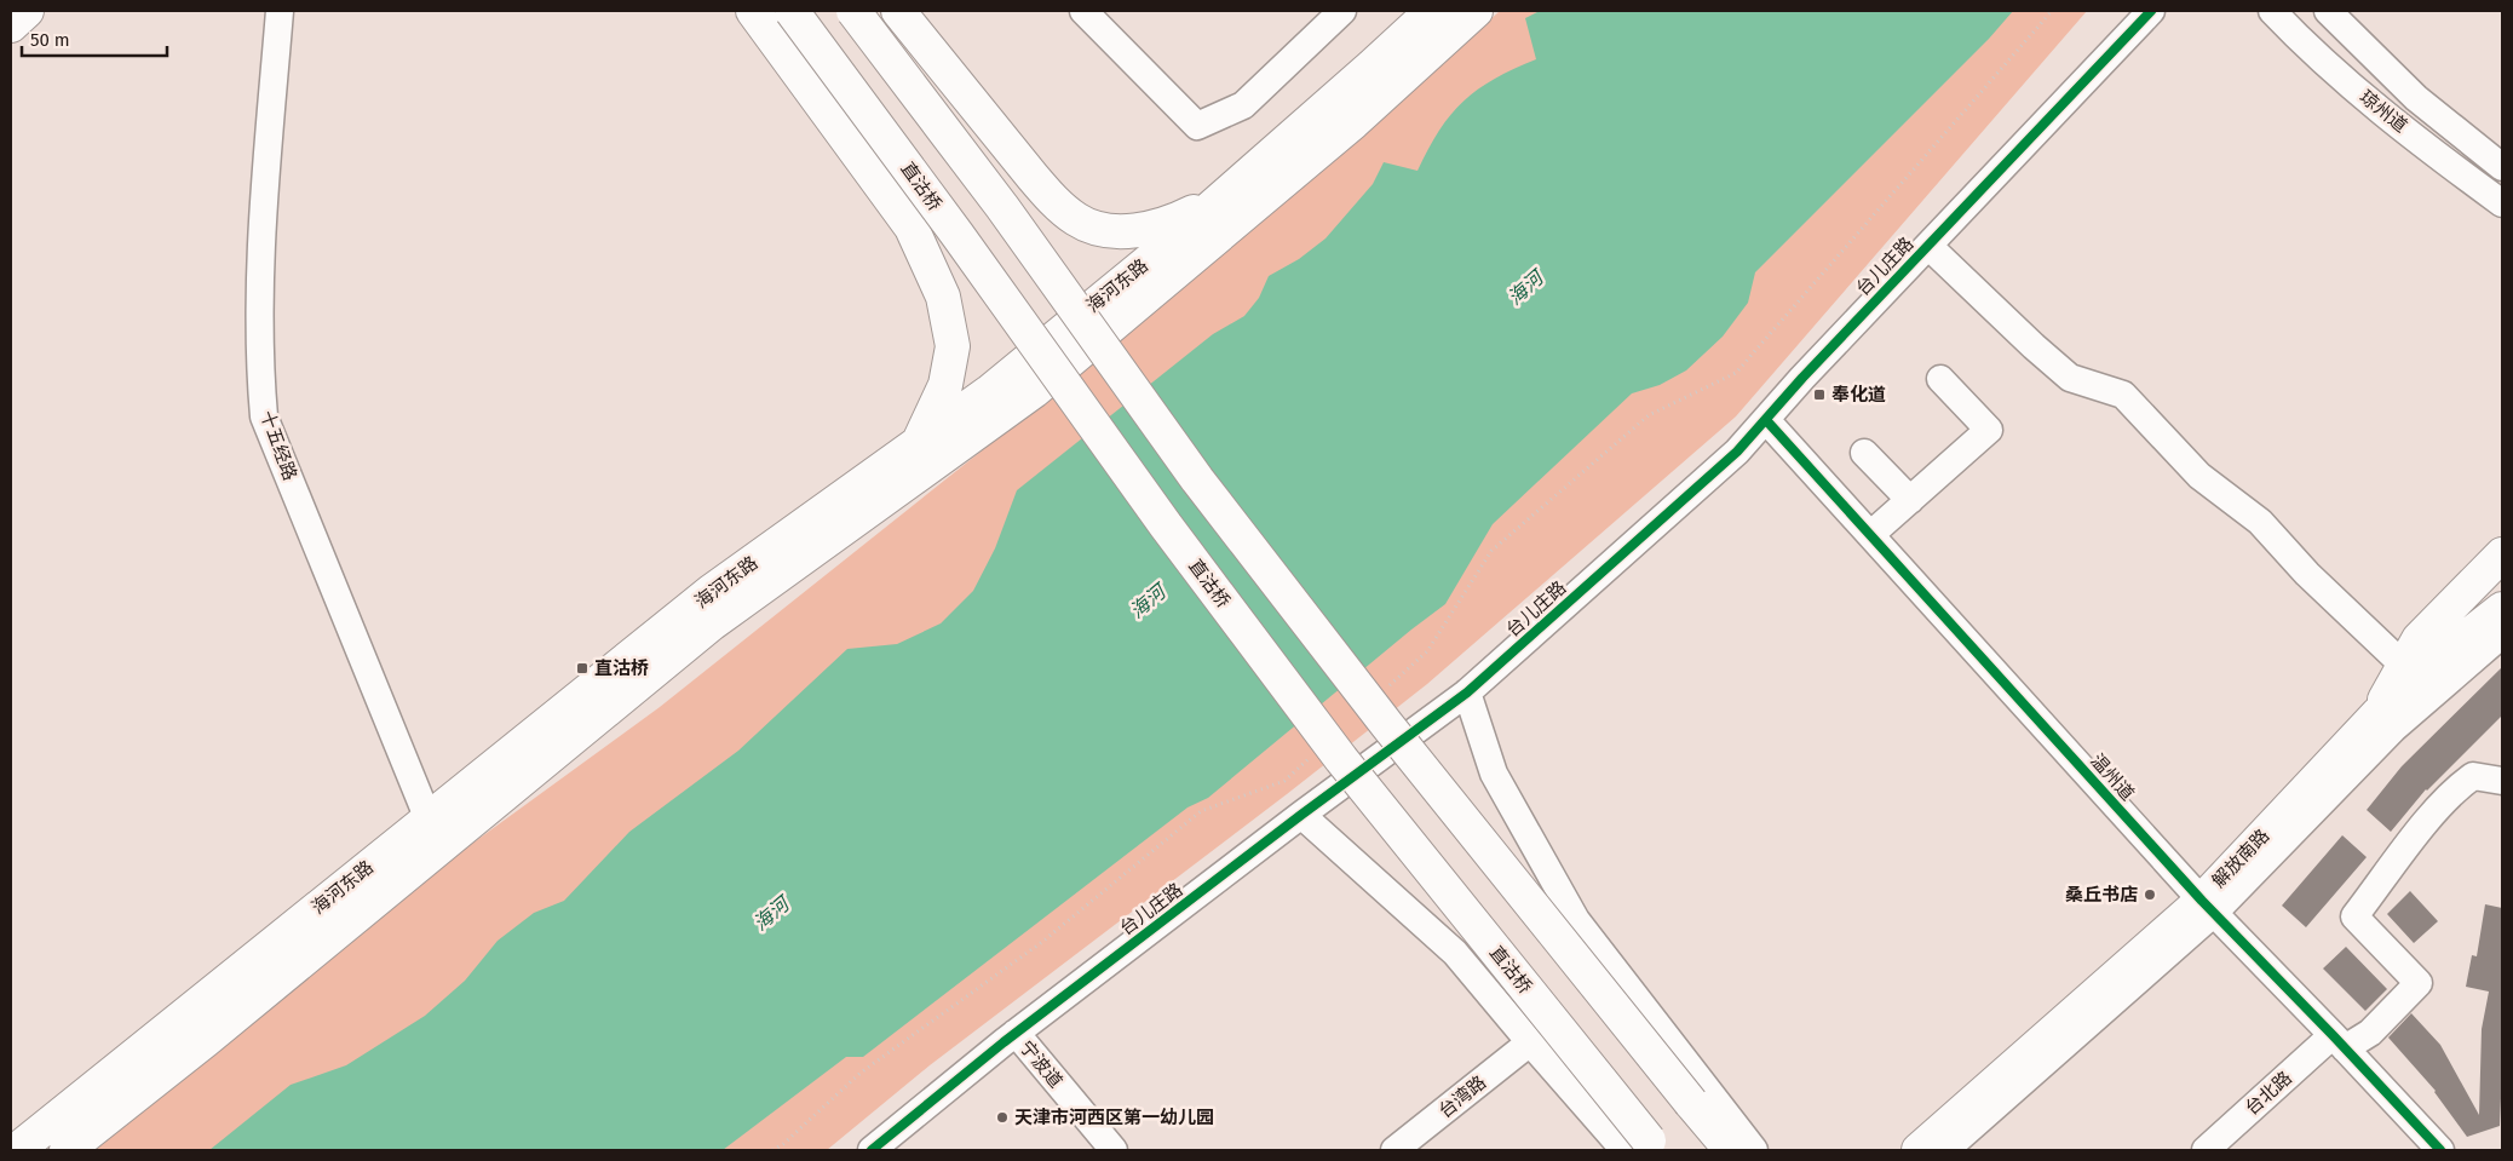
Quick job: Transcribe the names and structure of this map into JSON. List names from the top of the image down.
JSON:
{
  "streets": {
    "main road": ["直沽桥", "海河东路", "解放南路"],
    "street": [
      "琼州道",
      "台儿庄路",
      "十五经路",
      "温州道",
      "宁波道",
      "台北路",
      "台湾路"
    ]
  },
  "crossings": [
    ["台儿庄路", "温州道"],
    ["台儿庄路", "宁波道"],
    ["海河东路", "十五经路"],
    ["温州道", "解放南路"],
    ["温州道", "台北路"]
  ],
  "water": ["海河"],
  "places": {
    "transit": ["奉化道", "直沽桥"],
    "other": ["桑丘书店", "天津市河西区第一幼儿园"]
  },
  "scale_bar": "50 m"
}
